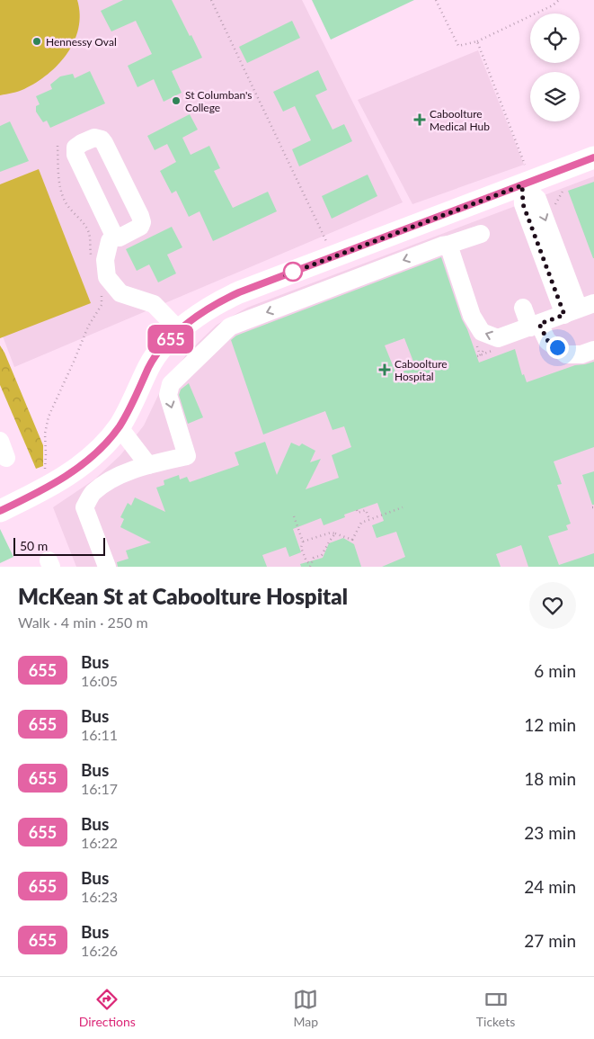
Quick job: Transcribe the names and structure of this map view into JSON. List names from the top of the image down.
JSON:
{
  "places": {
    "other": ["Hennessy Oval", "St Columban's College"],
    "health": ["Caboolture Medical Hub", "Caboolture Hospital"]
  },
  "lines": ["bus line 655"],
  "scale_bar": "50 m",
  "page": {
    "on_map": "655",
    "scale": "50 m",
    "heading": ["McKean St at Caboolture Hospital", "Walk · 4 min · 250 m"],
    "list": [
      {
        "mark": "655",
        "name": "Bus",
        "note": "16:05",
        "value": "6 min"
      },
      {
        "mark": "655",
        "name": "Bus",
        "note": "16:11",
        "value": "12 min"
      },
      {
        "mark": "655",
        "name": "Bus",
        "note": "16:17",
        "value": "18 min"
      },
      {
        "mark": "655",
        "name": "Bus",
        "note": "16:22",
        "value": "23 min"
      },
      {
        "mark": "655",
        "name": "Bus",
        "note": "16:23",
        "value": "24 min"
      },
      {
        "mark": "655",
        "name": "Bus",
        "note": "16:26",
        "value": "27 min"
      }
    ],
    "tabs": ["Directions", "Map", "Tickets"]
  }
}
